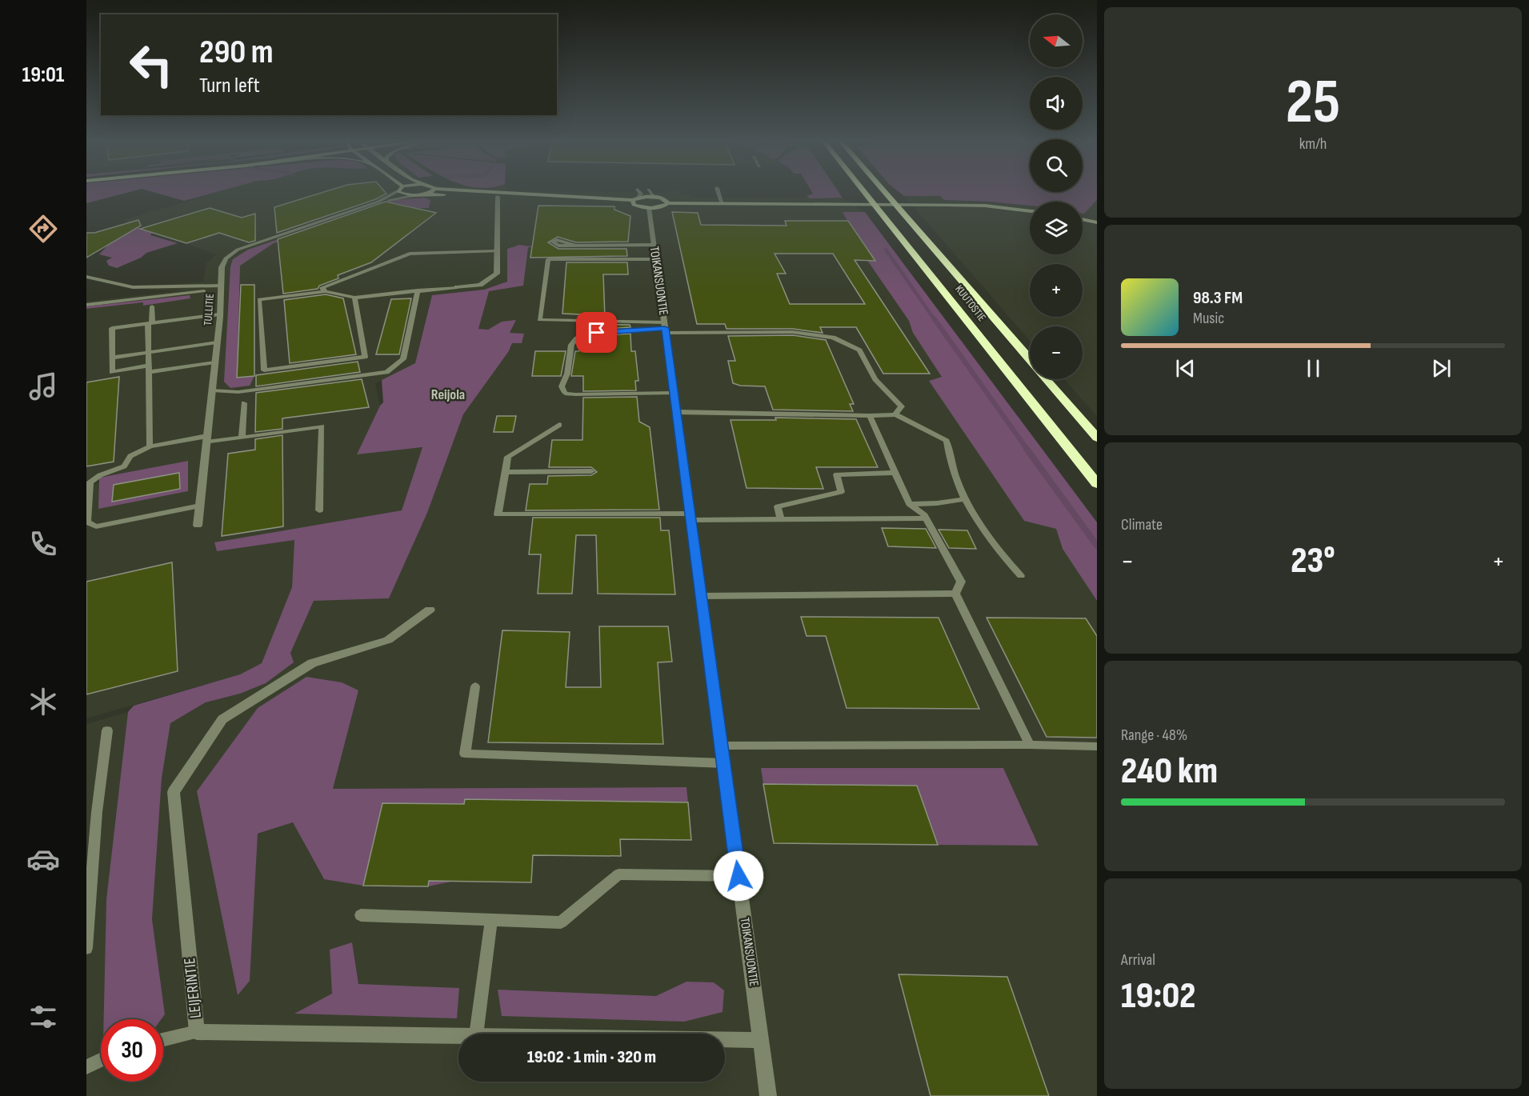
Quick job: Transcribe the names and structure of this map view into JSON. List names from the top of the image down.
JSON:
{
  "streets": {
    "highway": ["KUUTOSTIE"],
    "street": ["TOIKANSUONTIE", "TULLITIE", "LEIJERINTIE"]
  },
  "crossings": [
    ["TOIKANSUONTIE", "LEIJERINTIE"]
  ],
  "districts": ["Reijola"],
  "north": "left",
  "page": {
    "tabs": "19:01",
    "tile": [
      ["25", "km/h"],
      "Climate",
      ["Range · 48%", "240 km"],
      ["Arrival", "19:02"]
    ],
    "map_buttons": ["+", "−"],
    "turn": ["290 m", "Turn left"],
    "song": ["98.3 FM", "Music"],
    "heat": ["−", "23°", "+"],
    "limit": "30",
    "trip": "19:02 · 1 min · 320 m"
  }
}
